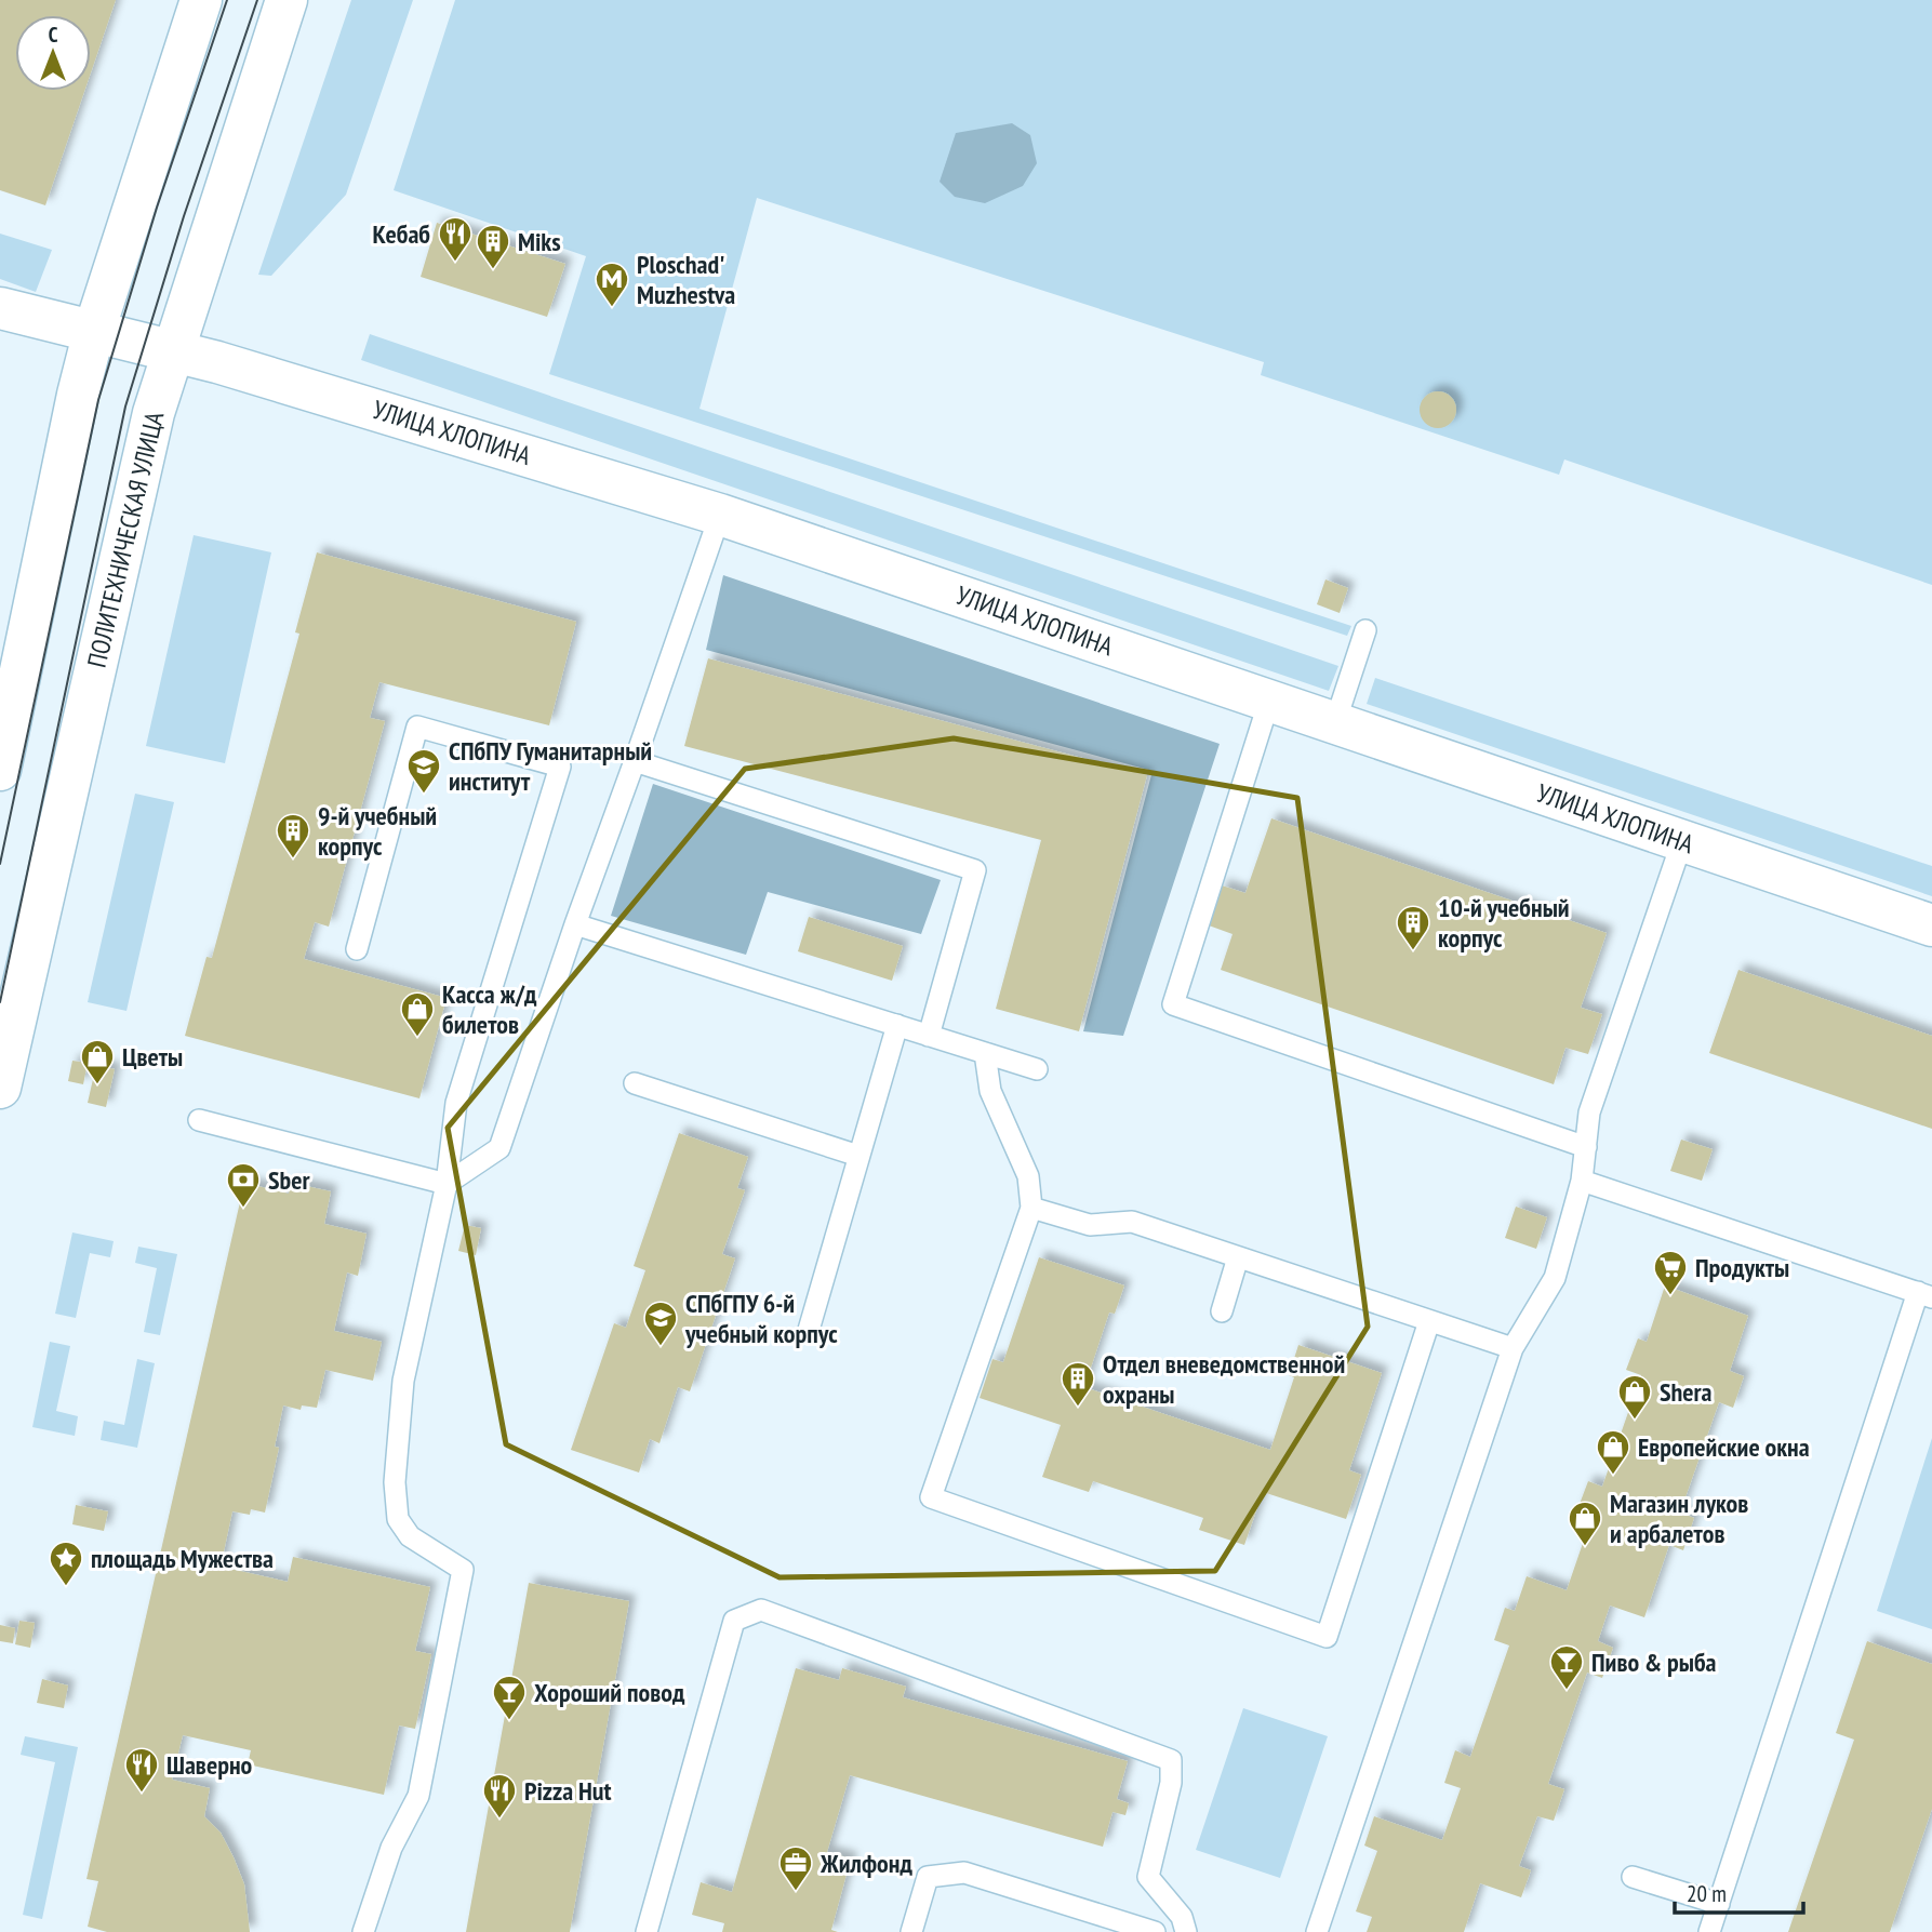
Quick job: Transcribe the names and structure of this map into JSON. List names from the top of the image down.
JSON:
{
  "streets": {
    "street": ["УЛИЦА ХЛОПИНА", "ПОЛИТЕХНИЧЕСКАЯ УЛИЦА"]
  },
  "crossings": [
    ["УЛИЦА ХЛОПИНА", "ПОЛИТЕХНИЧЕСКАЯ УЛИЦА"]
  ],
  "places": {
    "restaurant": ["Кебаб", "Шаверно", "Pizza Hut"],
    "building": [
      "Miks",
      "9-й учебный корпус",
      "10-й учебный корпус",
      "Отдел вневедомственной охраны"
    ],
    "metro station": ["Ploschad' Muzhestva"],
    "school or university": ["СПбПУ Гуманитарный институт", "СПбГПУ 6-й учебный корпус"],
    "shop": [
      "Касса ж/д билетов",
      "Цветы",
      "Shera",
      "Европейские окна",
      "Магазин луков и арбалетов"
    ],
    "bank": ["Sber"],
    "supermarket": ["Продукты"],
    "place": ["площадь Мужества"],
    "bar": ["Пиво & рыба", "Хороший повод"],
    "office": ["Жилфонд"]
  },
  "scale_bar": "20 m",
  "north": "top"
}
